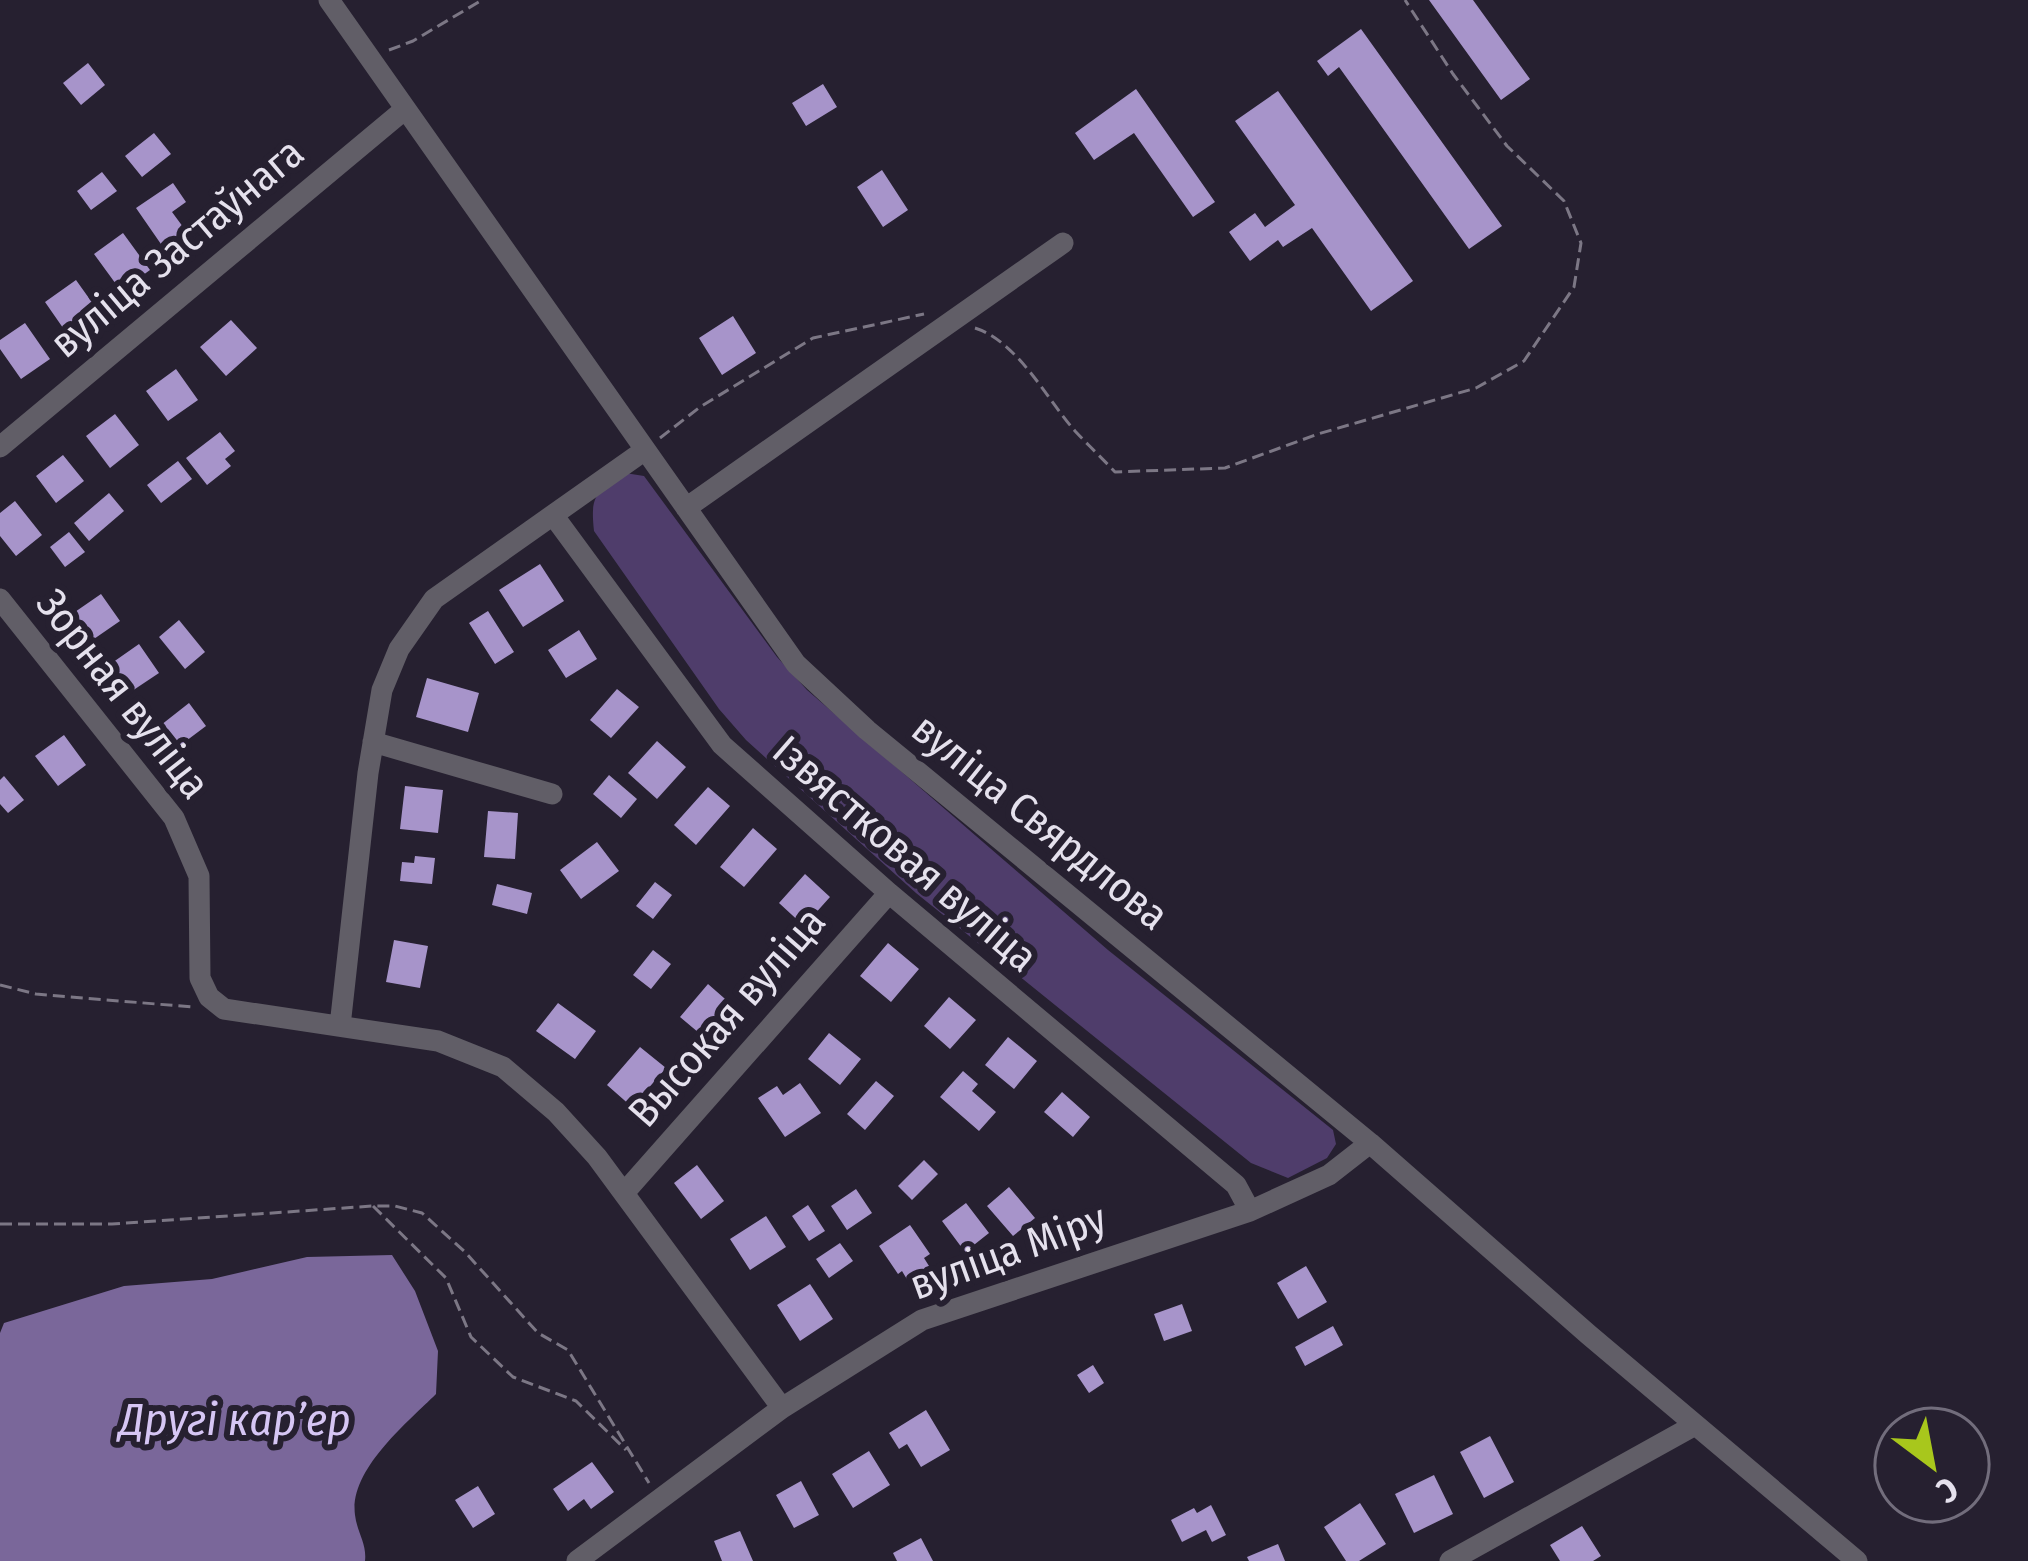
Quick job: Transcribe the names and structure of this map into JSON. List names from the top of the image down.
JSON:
{
  "streets": {
    "street": [
      "вуліца Застаўнага",
      "Зорная вуліца",
      "вуліца Свярдлова",
      "Ізвястковая вуліца",
      "Высокая вуліца",
      "вуліца Міру"
    ]
  },
  "crossings": [
    ["вуліца Застаўнага", "вуліца Свярдлова"],
    ["вуліца Свярдлова", "вуліца Міру"],
    ["Ізвястковая вуліца", "Высокая вуліца"],
    ["Ізвястковая вуліца", "вуліца Міру"]
  ],
  "water": ["Другі карʼер"],
  "north": "bottom right"
}
